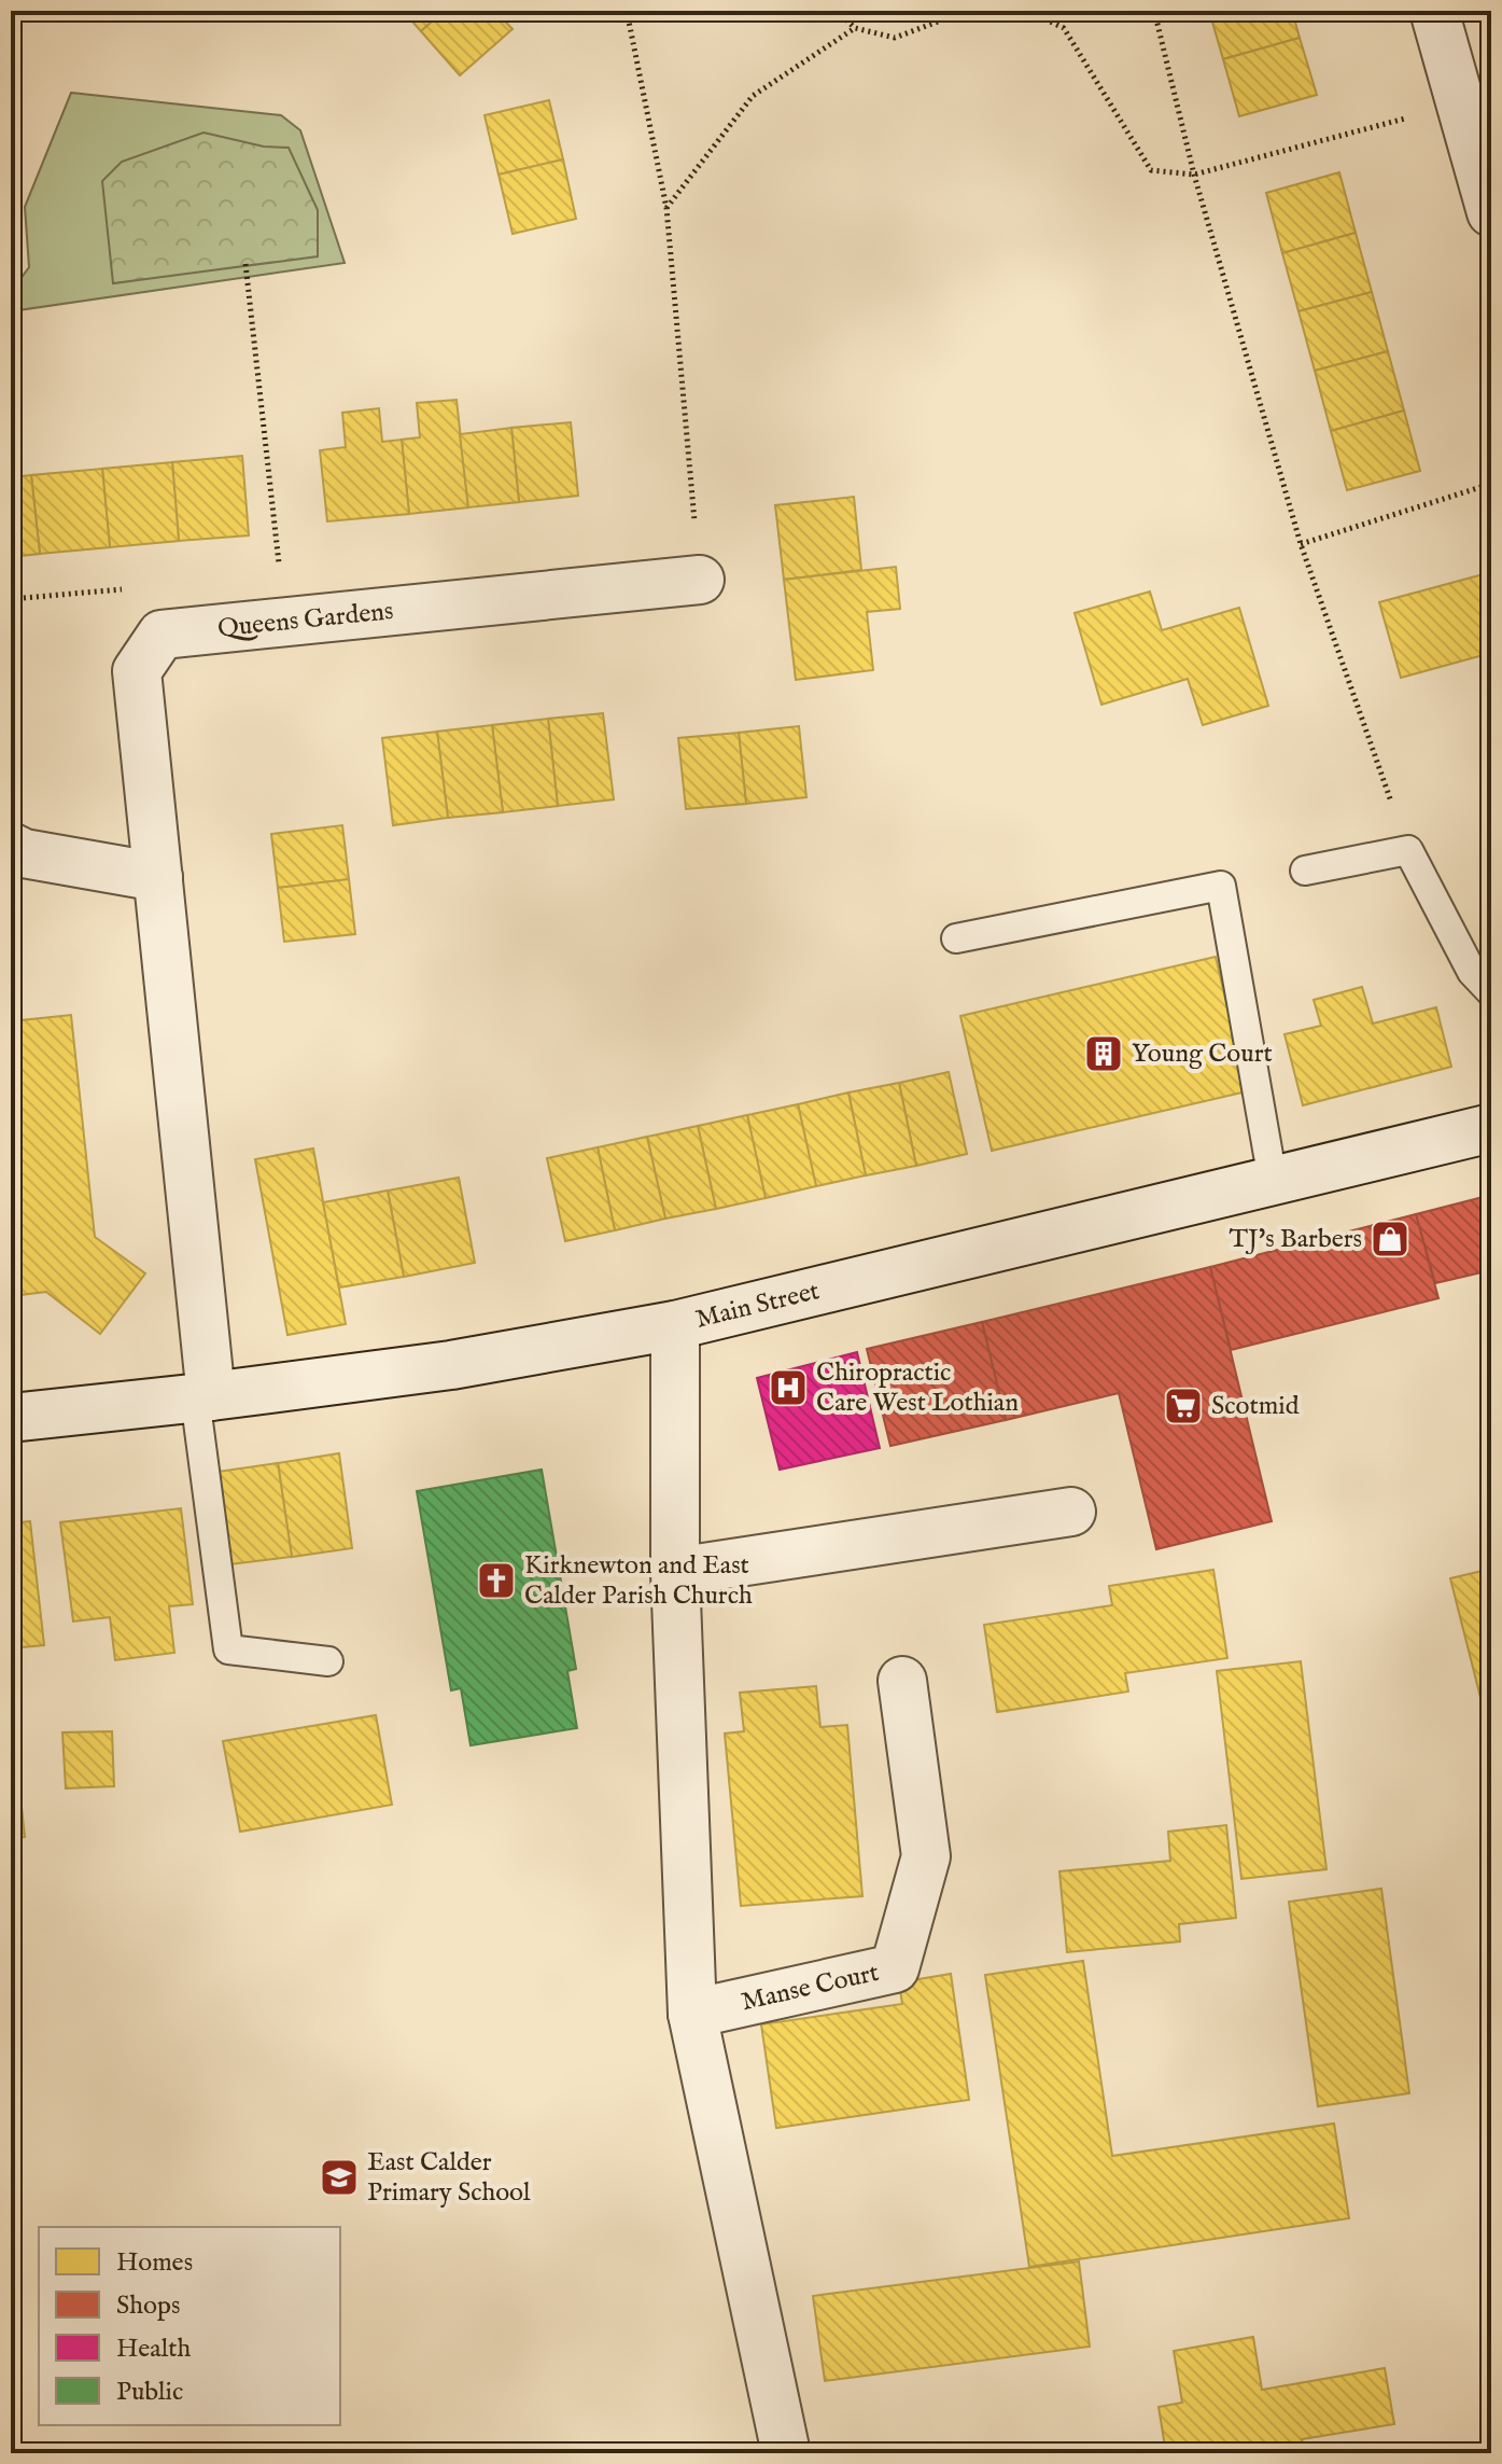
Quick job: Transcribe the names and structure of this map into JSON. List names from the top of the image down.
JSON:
{
  "streets": {
    "street": ["Queens Gardens", "Main Street", "Manse Court"]
  },
  "places": {
    "building": ["Young Court"],
    "shop": ["TJ's Barbers"],
    "hospital": ["Chiropractic Care West Lothian"],
    "supermarket": ["Scotmid"],
    "church": ["Kirknewton and East Calder Parish Church"],
    "school or university": ["East Calder Primary School"]
  },
  "legend": [
    "Homes",
    "Shops",
    "Health",
    "Public"
  ]
}
